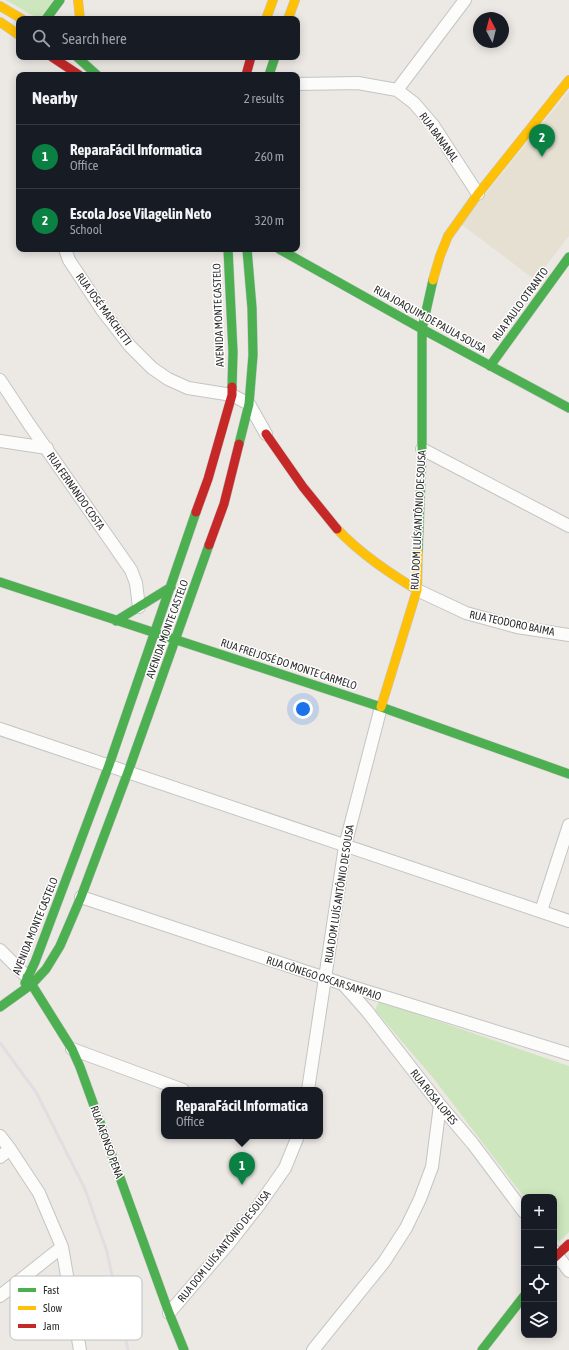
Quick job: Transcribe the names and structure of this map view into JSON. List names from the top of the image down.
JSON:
{
  "streets": {
    "main road": [
      "RUA PAULO OTRANTO",
      "AVENIDA MONTE CASTELO",
      "RUA JOAQUIM DE PAULA SOUSA",
      "RUA DOM LUÍS ANTÔNIO DE SOUSA",
      "RUA TEODORO BAIMA",
      "RUA FREI JOSÉ DO MONTE CARMELO",
      "RUA AFONSO PENA"
    ],
    "street": [
      "RUA BANANAL",
      "RUA JOSÉ MARCHETTI",
      "RUA FERNANDO COSTA",
      "RUA CÔNEGO OSCAR SAMPAIO",
      "RUA ROSA LOPES"
    ]
  },
  "crossings": [
    ["RUA BANANAL", "RUA DOM LUÍS ANTÔNIO DE SOUSA"],
    ["RUA PAULO OTRANTO", "RUA JOAQUIM DE PAULA SOUSA"],
    ["RUA JOSÉ MARCHETTI", "AVENIDA MONTE CASTELO"],
    ["AVENIDA MONTE CASTELO", "RUA FREI JOSÉ DO MONTE CARMELO"],
    ["AVENIDA MONTE CASTELO", "RUA CÔNEGO OSCAR SAMPAIO"],
    ["AVENIDA MONTE CASTELO", "RUA AFONSO PENA"],
    ["RUA JOAQUIM DE PAULA SOUSA", "RUA DOM LUÍS ANTÔNIO DE SOUSA"],
    ["RUA DOM LUÍS ANTÔNIO DE SOUSA", "RUA TEODORO BAIMA"],
    ["RUA DOM LUÍS ANTÔNIO DE SOUSA", "RUA FREI JOSÉ DO MONTE CARMELO"],
    ["RUA DOM LUÍS ANTÔNIO DE SOUSA", "RUA CÔNEGO OSCAR SAMPAIO"],
    ["RUA DOM LUÍS ANTÔNIO DE SOUSA", "RUA AFONSO PENA"],
    ["RUA CÔNEGO OSCAR SAMPAIO", "RUA ROSA LOPES"]
  ],
  "legend": ["Fast", "Slow", "Jam"],
  "north": "top",
  "page": {
    "search": "Search here",
    "heading": ["Nearby", "2 results"],
    "pins": ["2", "1"],
    "list": [
      {
        "mark": "1",
        "name": "ReparaFácil Informatica",
        "note": "Office",
        "value": "260 m"
      },
      {
        "mark": "2",
        "name": "Escola Jose Vilagelin Neto",
        "note": "School",
        "value": "320 m"
      }
    ],
    "popup": ["ReparaFácil Informatica", "Office"],
    "map_buttons": ["+", "−"]
  }
}
